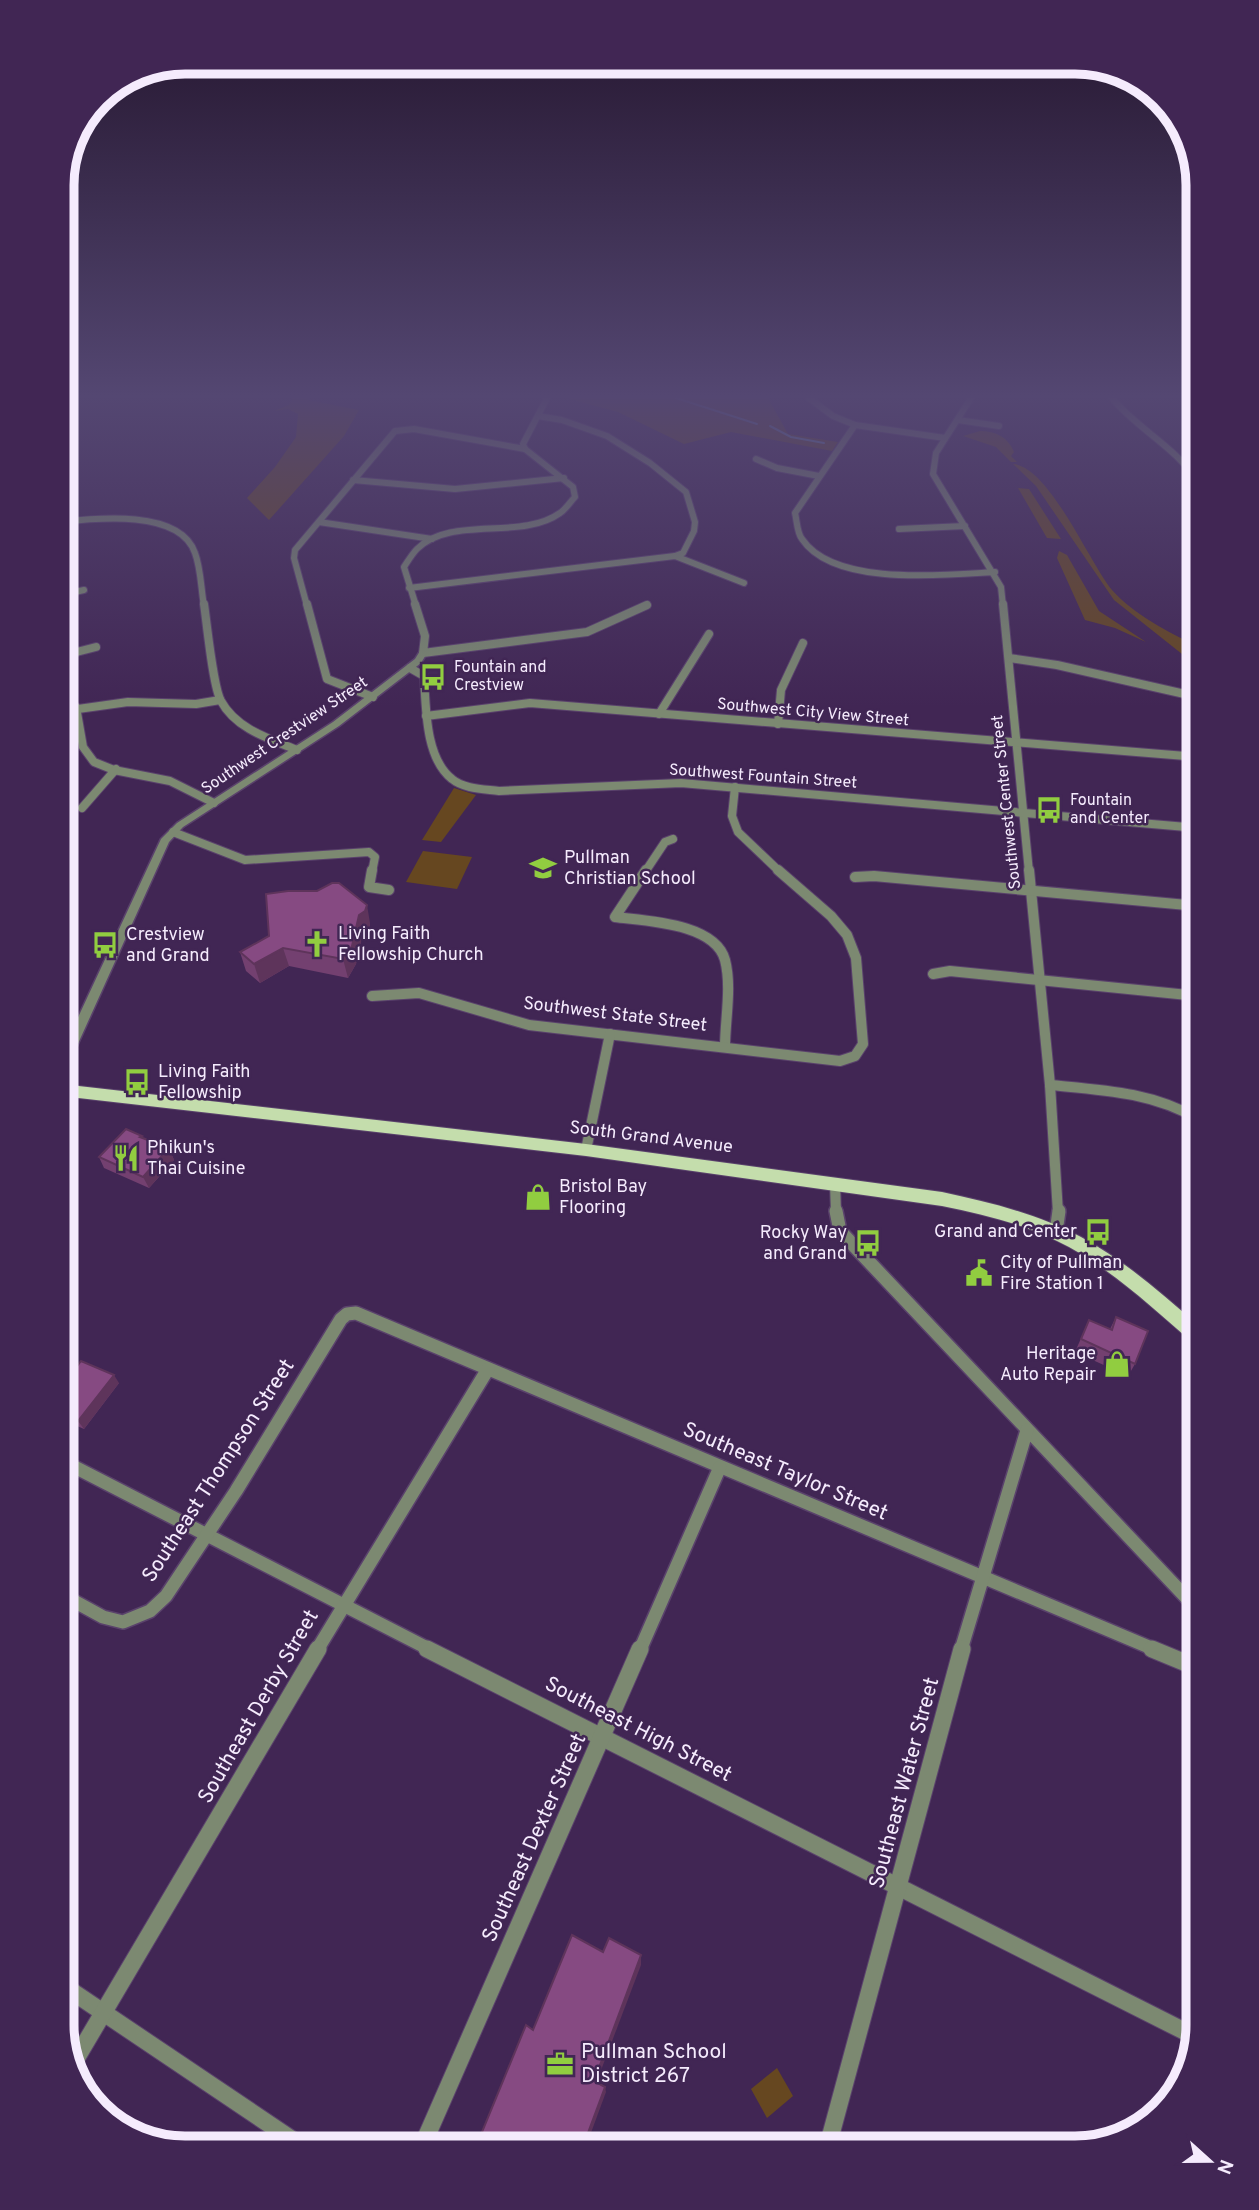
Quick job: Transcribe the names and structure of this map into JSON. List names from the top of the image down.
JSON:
{
  "streets": {
    "main road": ["South Grand Avenue"],
    "street": [
      "Southwest City View Street",
      "Southwest Crestview Street",
      "Southwest Fountain Street",
      "Southwest Center Street",
      "Southwest State Street",
      "Southeast Thompson Street",
      "Southeast Taylor Street",
      "Southeast Derby Street",
      "Southeast High Street",
      "Southeast Water Street",
      "Southeast Dexter Street"
    ]
  },
  "crossings": [
    ["Southwest City View Street", "Southwest Fountain Street"],
    ["Southwest City View Street", "Southwest Center Street"],
    ["Southwest Crestview Street", "Southwest Fountain Street"],
    ["Southwest Fountain Street", "Southwest Center Street"],
    ["Southwest Fountain Street", "Southwest State Street"],
    ["Southwest Center Street", "South Grand Avenue"],
    ["Southeast Thompson Street", "Southeast Taylor Street"],
    ["Southeast Thompson Street", "Southeast High Street"],
    ["Southeast Taylor Street", "Southeast Derby Street"],
    ["Southeast Taylor Street", "Southeast Water Street"],
    ["Southeast Taylor Street", "Southeast Dexter Street"],
    ["Southeast Derby Street", "Southeast High Street"],
    ["Southeast High Street", "Southeast Water Street"],
    ["Southeast High Street", "Southeast Dexter Street"]
  ],
  "places": {
    "bus stop": [
      "Fountain and Crestview",
      "Fountain and Center",
      "Crestview and Grand",
      "Living Faith Fellowship",
      "Grand and Center",
      "Rocky Way and Grand"
    ],
    "school or university": ["Pullman Christian School"],
    "church": ["Living Faith Fellowship Church"],
    "restaurant": ["Phikun's Thai Cuisine"],
    "shop": ["Bristol Bay Flooring", "Heritage Auto Repair"],
    "public building": ["City of Pullman Fire Station 1"],
    "office": ["Pullman School District 267"]
  },
  "north": "right"
}
